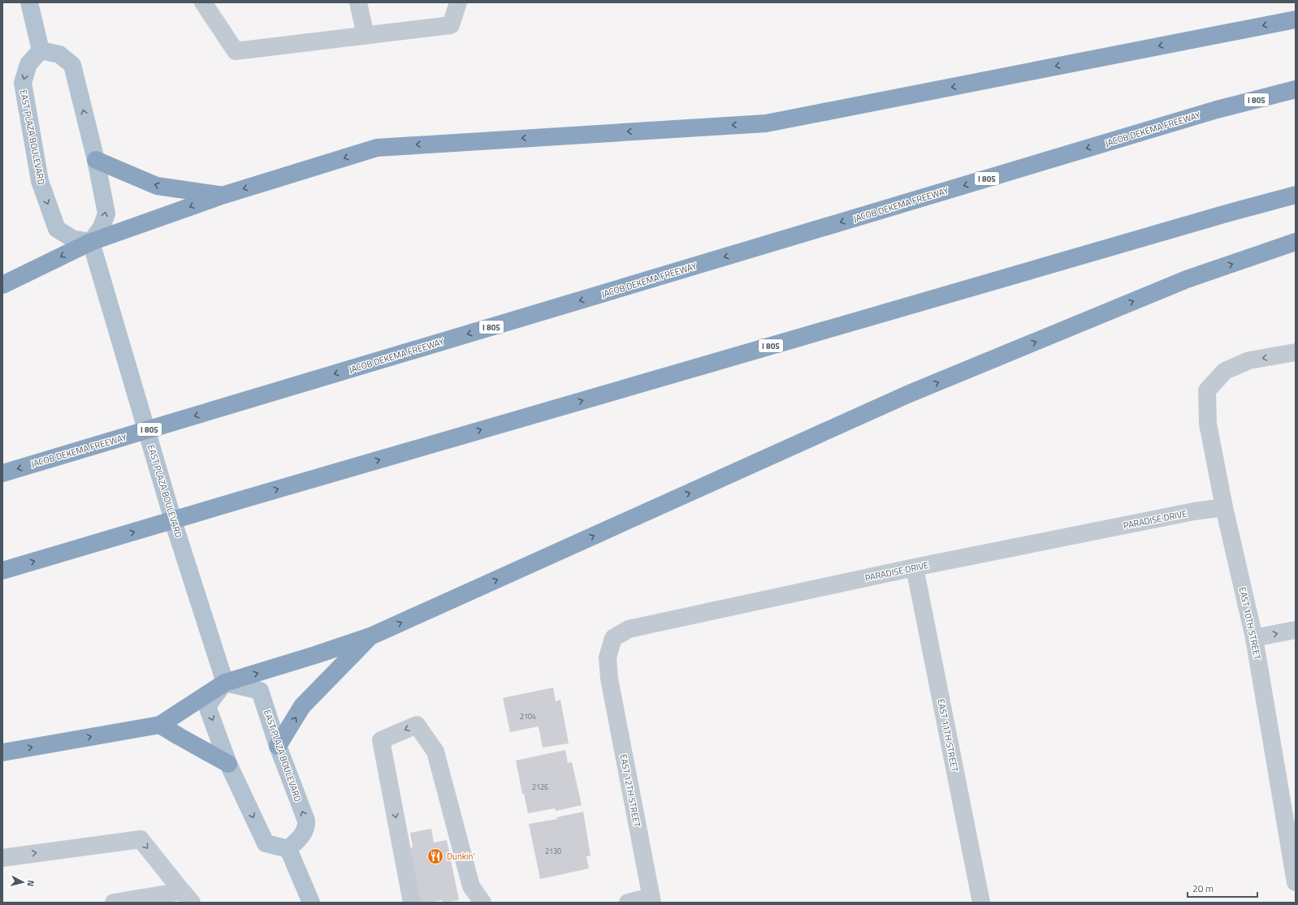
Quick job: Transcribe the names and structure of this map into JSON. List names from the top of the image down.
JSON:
{
  "streets": {
    "highway": ["I 805", "JACOB DEKEMA FREEWAY"],
    "main road": ["EAST PLAZA BOULEVARD"],
    "street": [
      "PARADISE DRIVE",
      "EAST 10TH STREET",
      "EAST 11TH STREET",
      "EAST 12TH STREET"
    ]
  },
  "crossings": [
    ["PARADISE DRIVE", "EAST 10TH STREET"],
    ["PARADISE DRIVE", "EAST 11TH STREET"],
    ["PARADISE DRIVE", "EAST 12TH STREET"]
  ],
  "places": {
    "restaurant": ["Dunkin'"]
  },
  "house_numbers": ["2104", "2126", "2130"],
  "scale_bar": "20 m",
  "north": "right"
}
